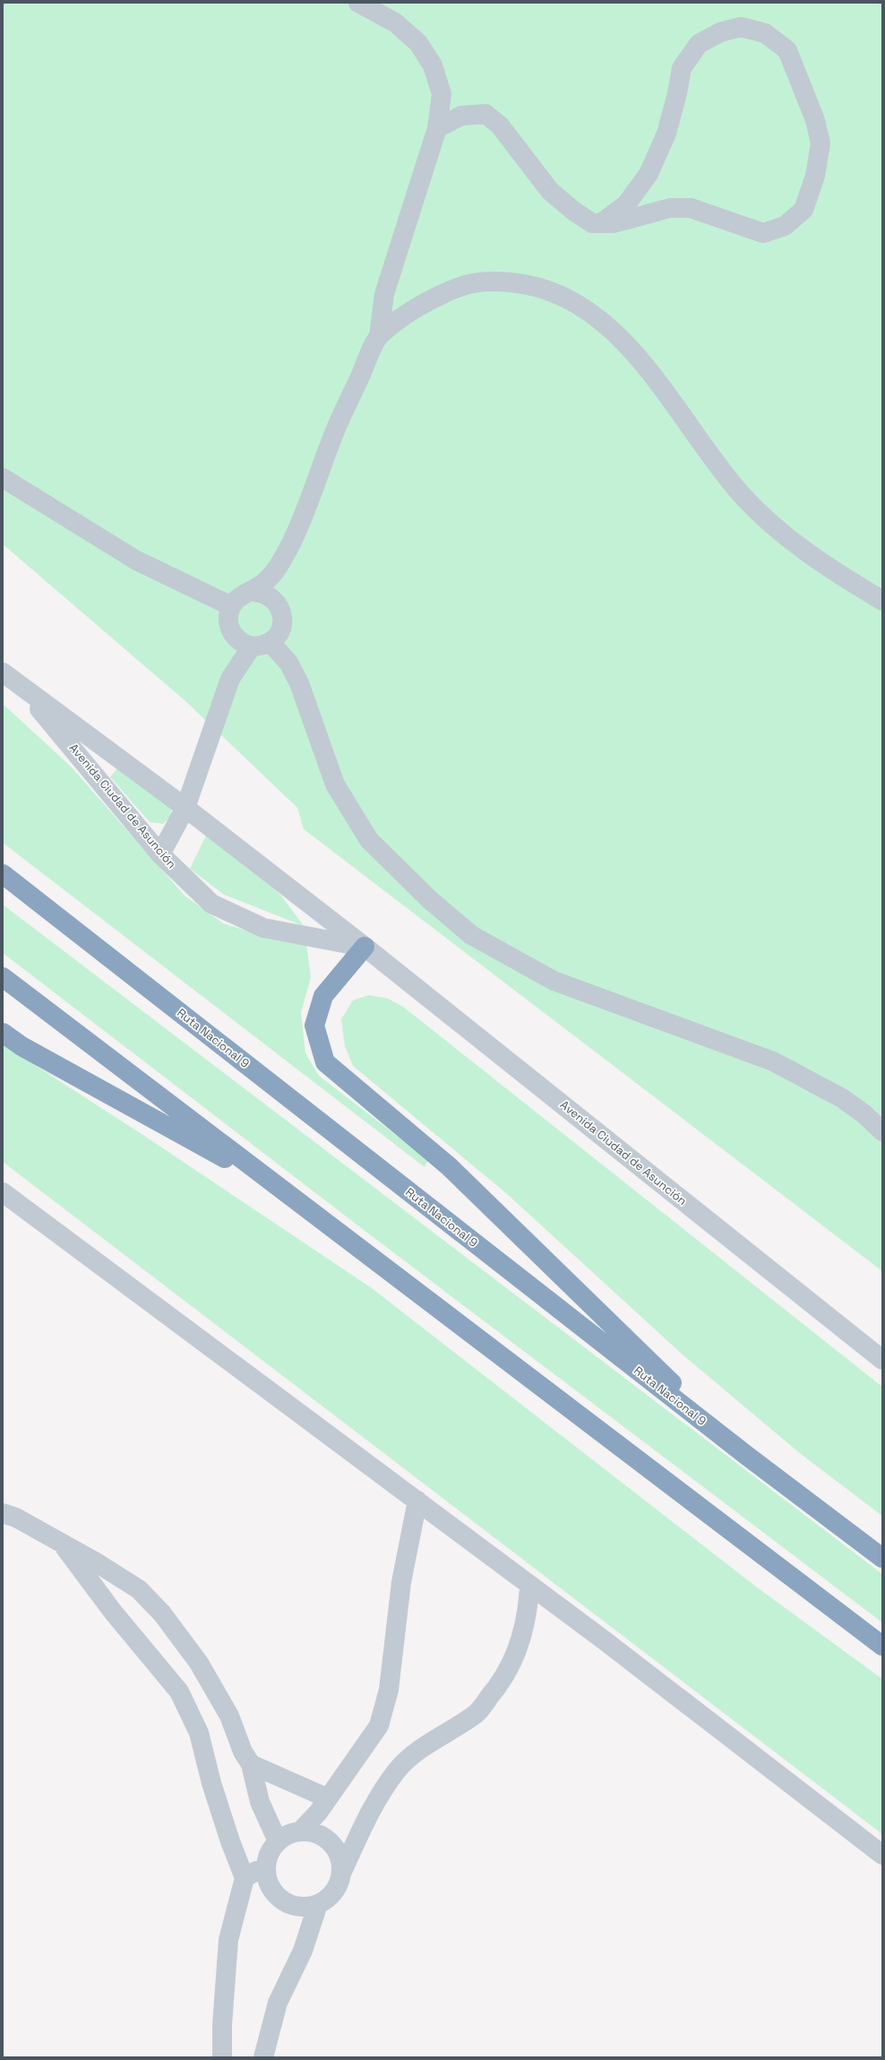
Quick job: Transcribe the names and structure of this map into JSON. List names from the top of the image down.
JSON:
{
  "streets": {
    "highway": ["Ruta Nacional 9"],
    "street": ["Avenida Ciudad de Asunción"]
  }
}
